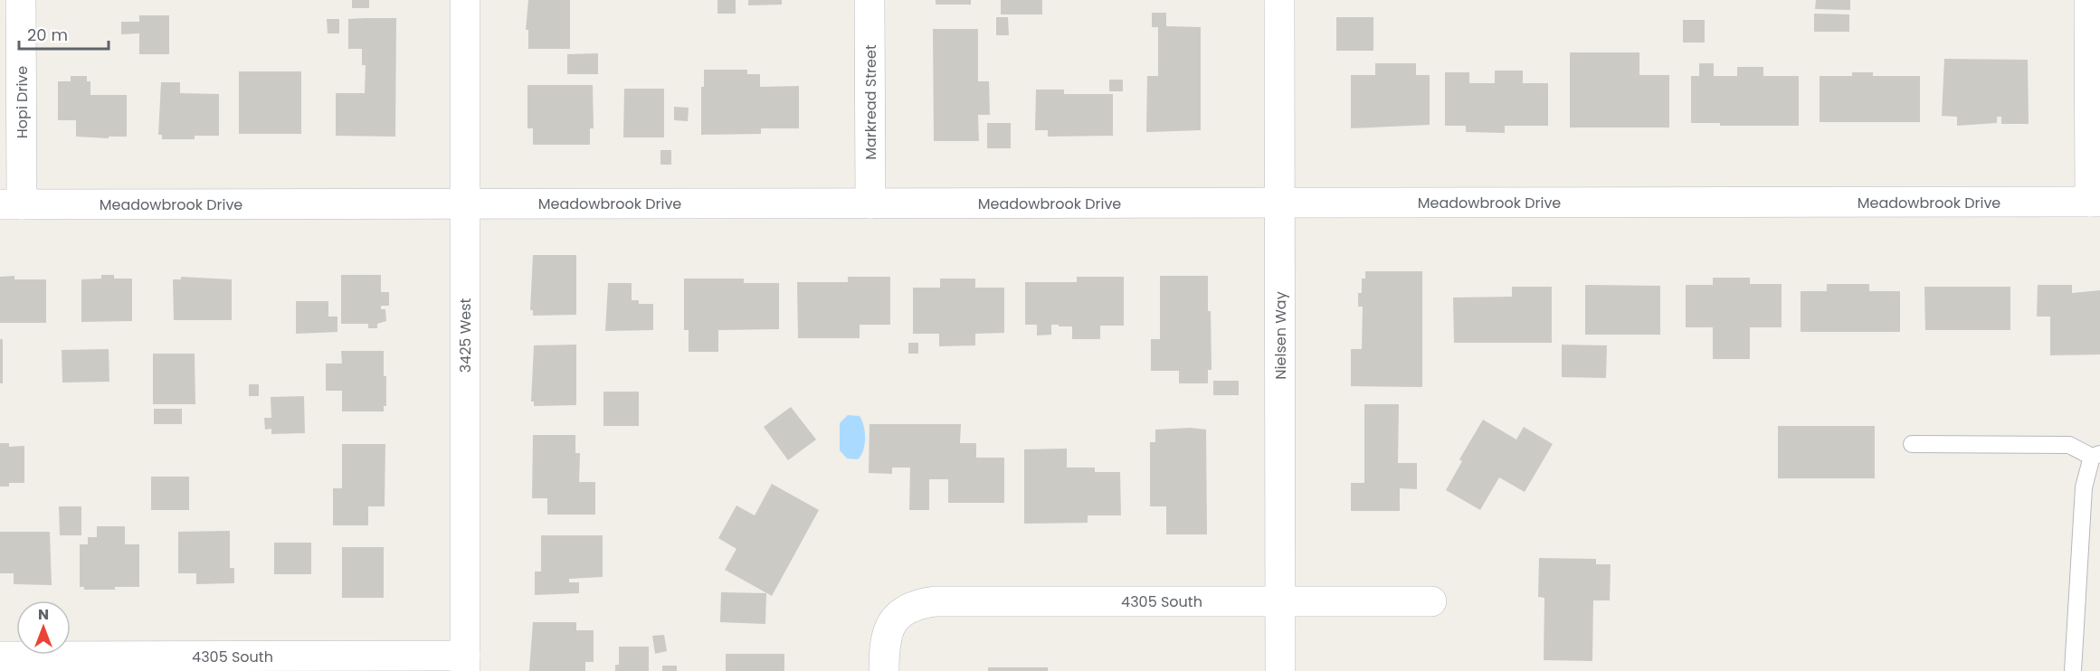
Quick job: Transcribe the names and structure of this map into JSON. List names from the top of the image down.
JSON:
{
  "streets": {
    "street": [
      "Hopi Drive",
      "Markread Street",
      "Meadowbrook Drive",
      "3425 West",
      "Nielsen Way",
      "4305 South"
    ]
  },
  "crossings": [
    ["Hopi Drive", "Meadowbrook Drive"],
    ["Markread Street", "Meadowbrook Drive"],
    ["Meadowbrook Drive", "3425 West"],
    ["Meadowbrook Drive", "Nielsen Way"],
    ["3425 West", "4305 South"],
    ["Nielsen Way", "4305 South"]
  ],
  "scale_bar": "20 m",
  "north": "top"
}
